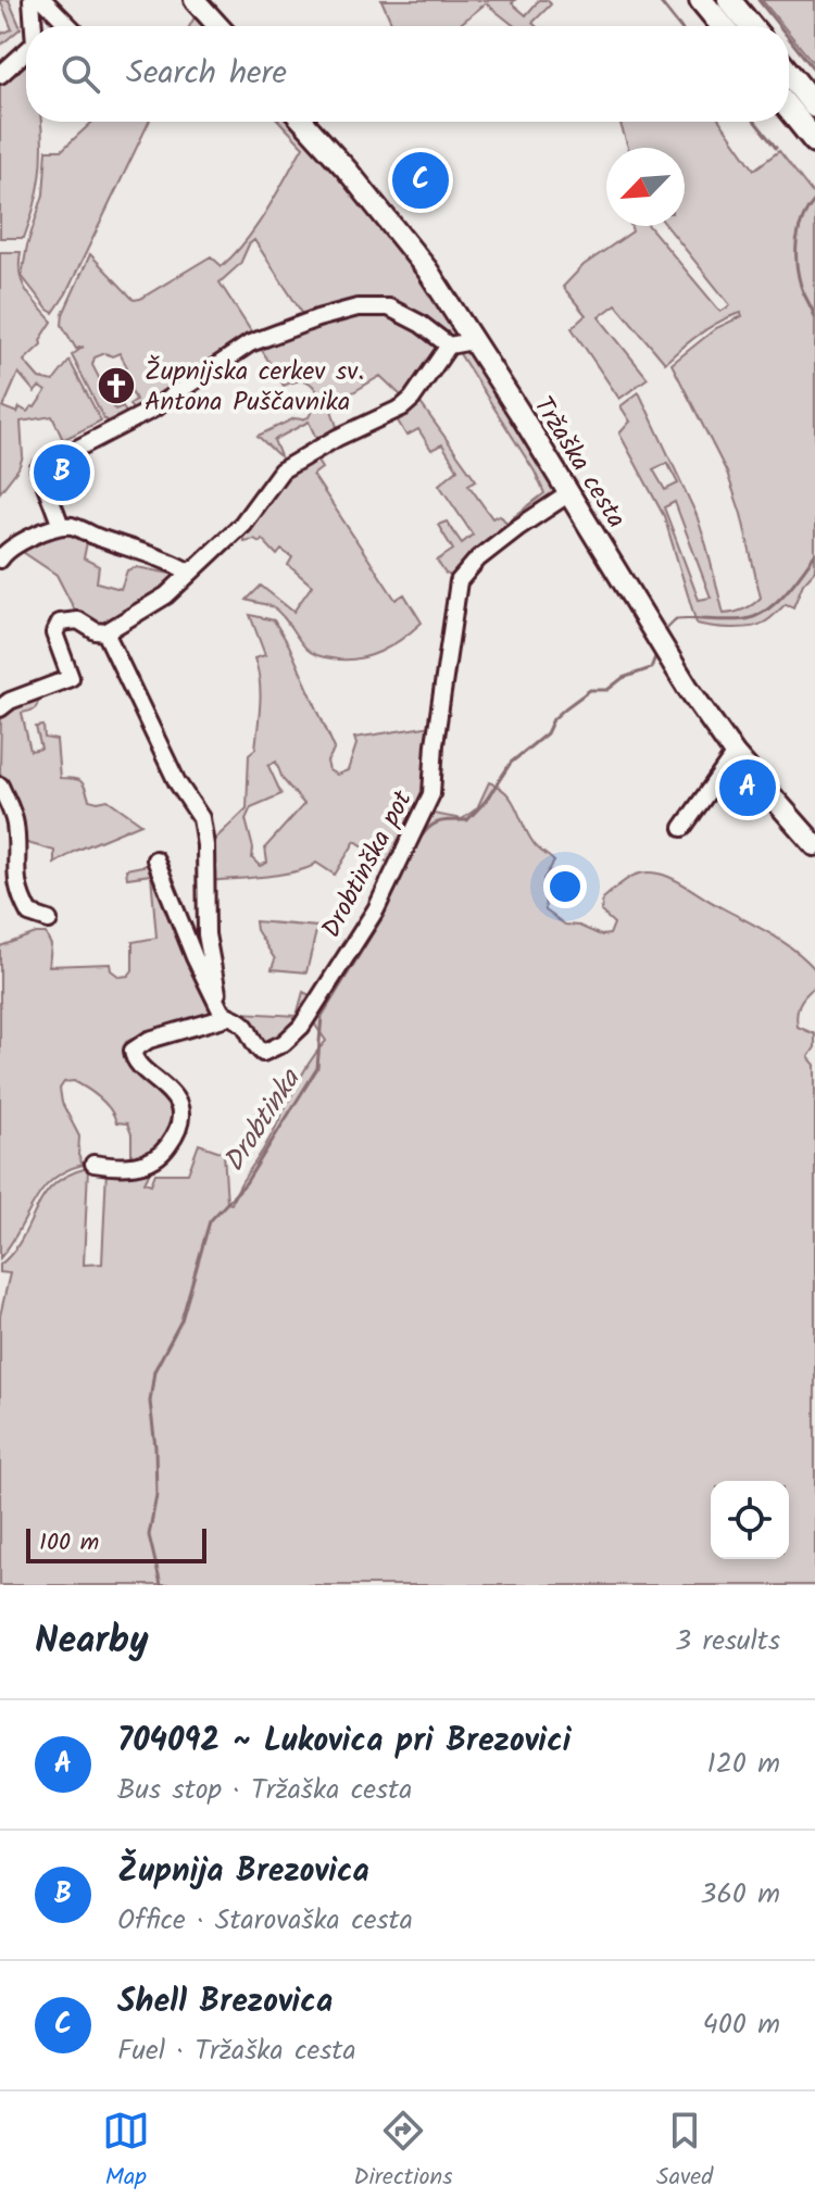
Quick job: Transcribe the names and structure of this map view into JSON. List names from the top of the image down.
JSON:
{
  "streets": {
    "main road": ["Tržaška cesta"],
    "street": ["Drobtinška pot"]
  },
  "crossings": [
    ["Tržaška cesta", "Drobtinška pot"]
  ],
  "water": ["Drobtinka"],
  "places": {
    "church": ["Župnijska cerkev sv. Antona Puščavnika"]
  },
  "scale_bar": "100 m",
  "north": "bottom left",
  "page": {
    "search": "Search here",
    "pins": ["C", "B", "A"],
    "scale": "100 m",
    "heading": ["Nearby", "3 results"],
    "list": [
      {
        "mark": "A",
        "name": "704092 ~ Lukovica pri Brezovici",
        "note": "Bus stop · Tržaška cesta",
        "value": "120 m"
      },
      {
        "mark": "B",
        "name": "Župnija Brezovica",
        "note": "Office · Starovaška cesta",
        "value": "360 m"
      },
      {
        "mark": "C",
        "name": "Shell Brezovica",
        "note": "Fuel · Tržaška cesta",
        "value": "400 m"
      }
    ],
    "nav": ["Map", "Directions", "Saved"]
  }
}
